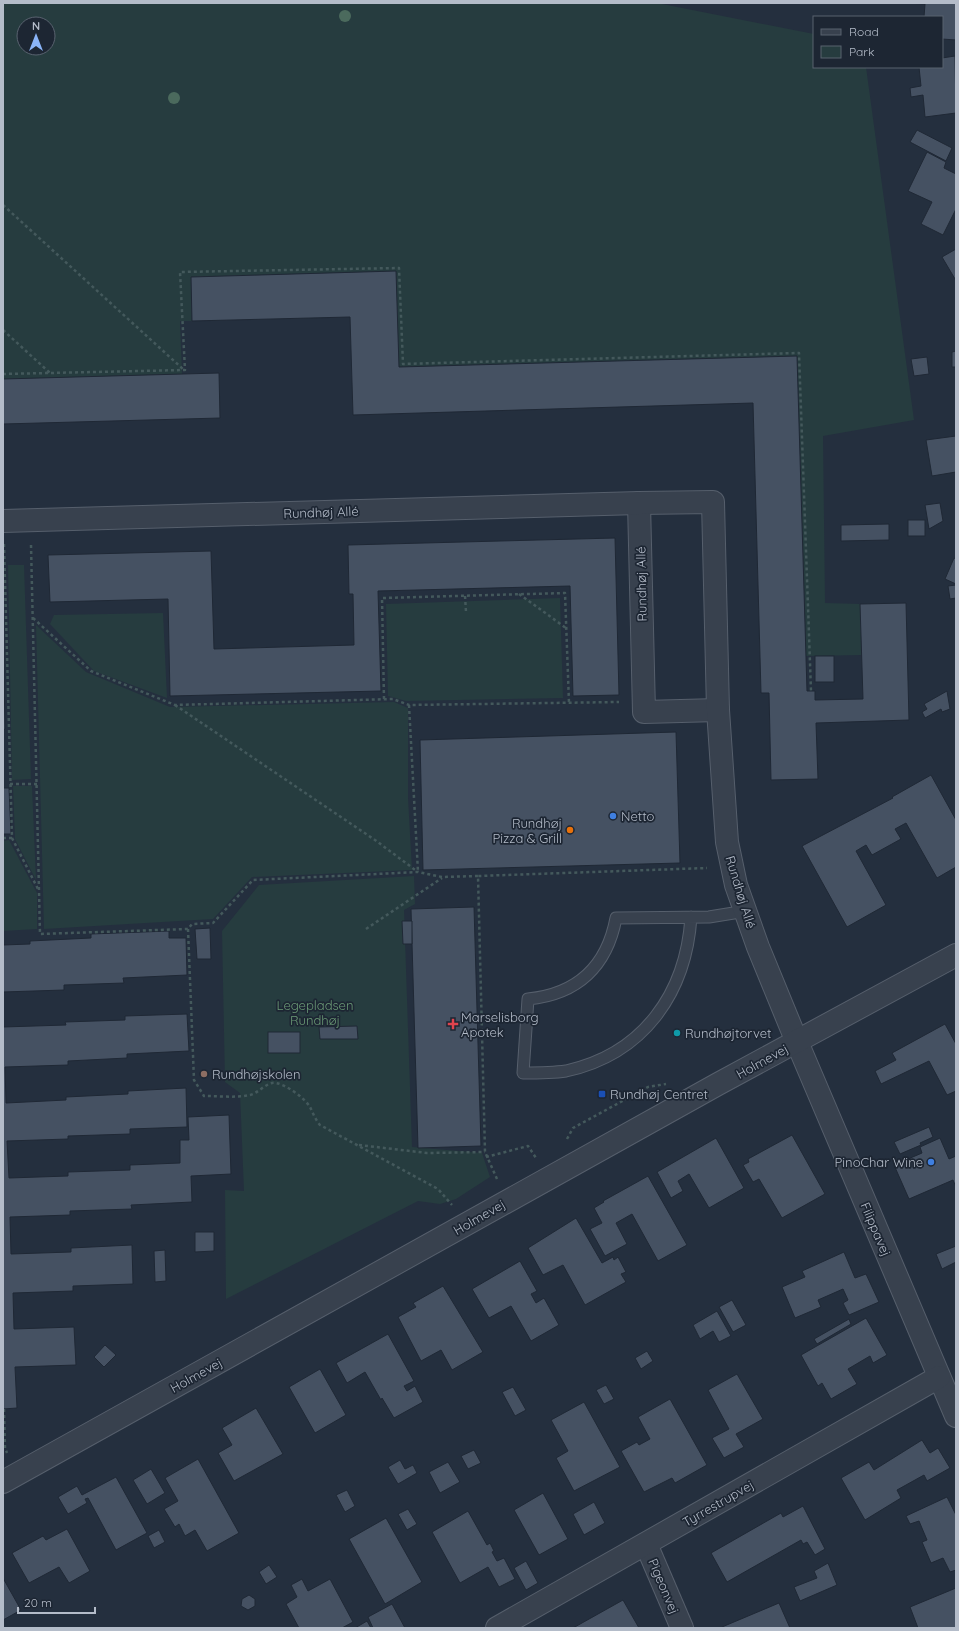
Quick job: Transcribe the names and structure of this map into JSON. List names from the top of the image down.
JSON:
{
  "streets": {
    "street": [
      "Rundhøj Allé",
      "Holmevej",
      "Filippavej",
      "Tyrrestrupvej",
      "Pigeonvej"
    ]
  },
  "crossings": [
    ["Rundhøj Allé", "Holmevej"],
    ["Rundhøj Allé", "Filippavej"],
    ["Holmevej", "Filippavej"],
    ["Filippavej", "Tyrrestrupvej"],
    ["Tyrrestrupvej", "Pigeonvej"]
  ],
  "parks": ["Legepladsen Rundhøj"],
  "places": {
    "other": [
      "Netto",
      "Rundhøj Pizza & Grill",
      "Rundhøjtorvet",
      "Rundhøjskolen",
      "PinoChar Wine"
    ],
    "health": ["Marselisborg Apotek"],
    "transit": ["Rundhøj Centret"]
  },
  "legend": ["Road", "Park"],
  "scale_bar": "20 m",
  "north": "top"
}
